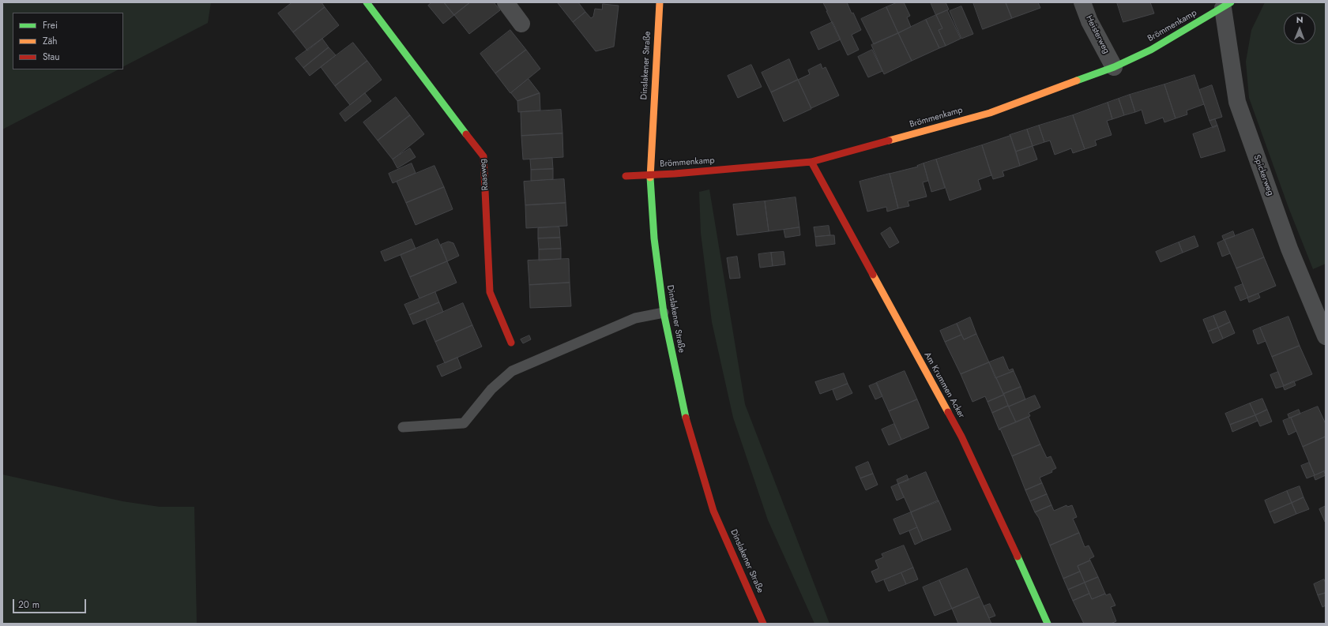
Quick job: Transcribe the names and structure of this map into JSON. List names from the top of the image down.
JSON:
{
  "streets": {
    "street": [
      "Brömmenkamp",
      "Heisterweg",
      "Dinslakener Straße",
      "Raasweg",
      "Spickerweg",
      "Am Krummen Acker"
    ]
  },
  "crossings": [
    ["Brömmenkamp", "Heisterweg"],
    ["Brömmenkamp", "Dinslakener Straße"],
    ["Brömmenkamp", "Spickerweg"],
    ["Brömmenkamp", "Am Krummen Acker"]
  ],
  "legend": ["Frei", "Zäh", "Stau"],
  "scale_bar": "20 m",
  "north": "top"
}
